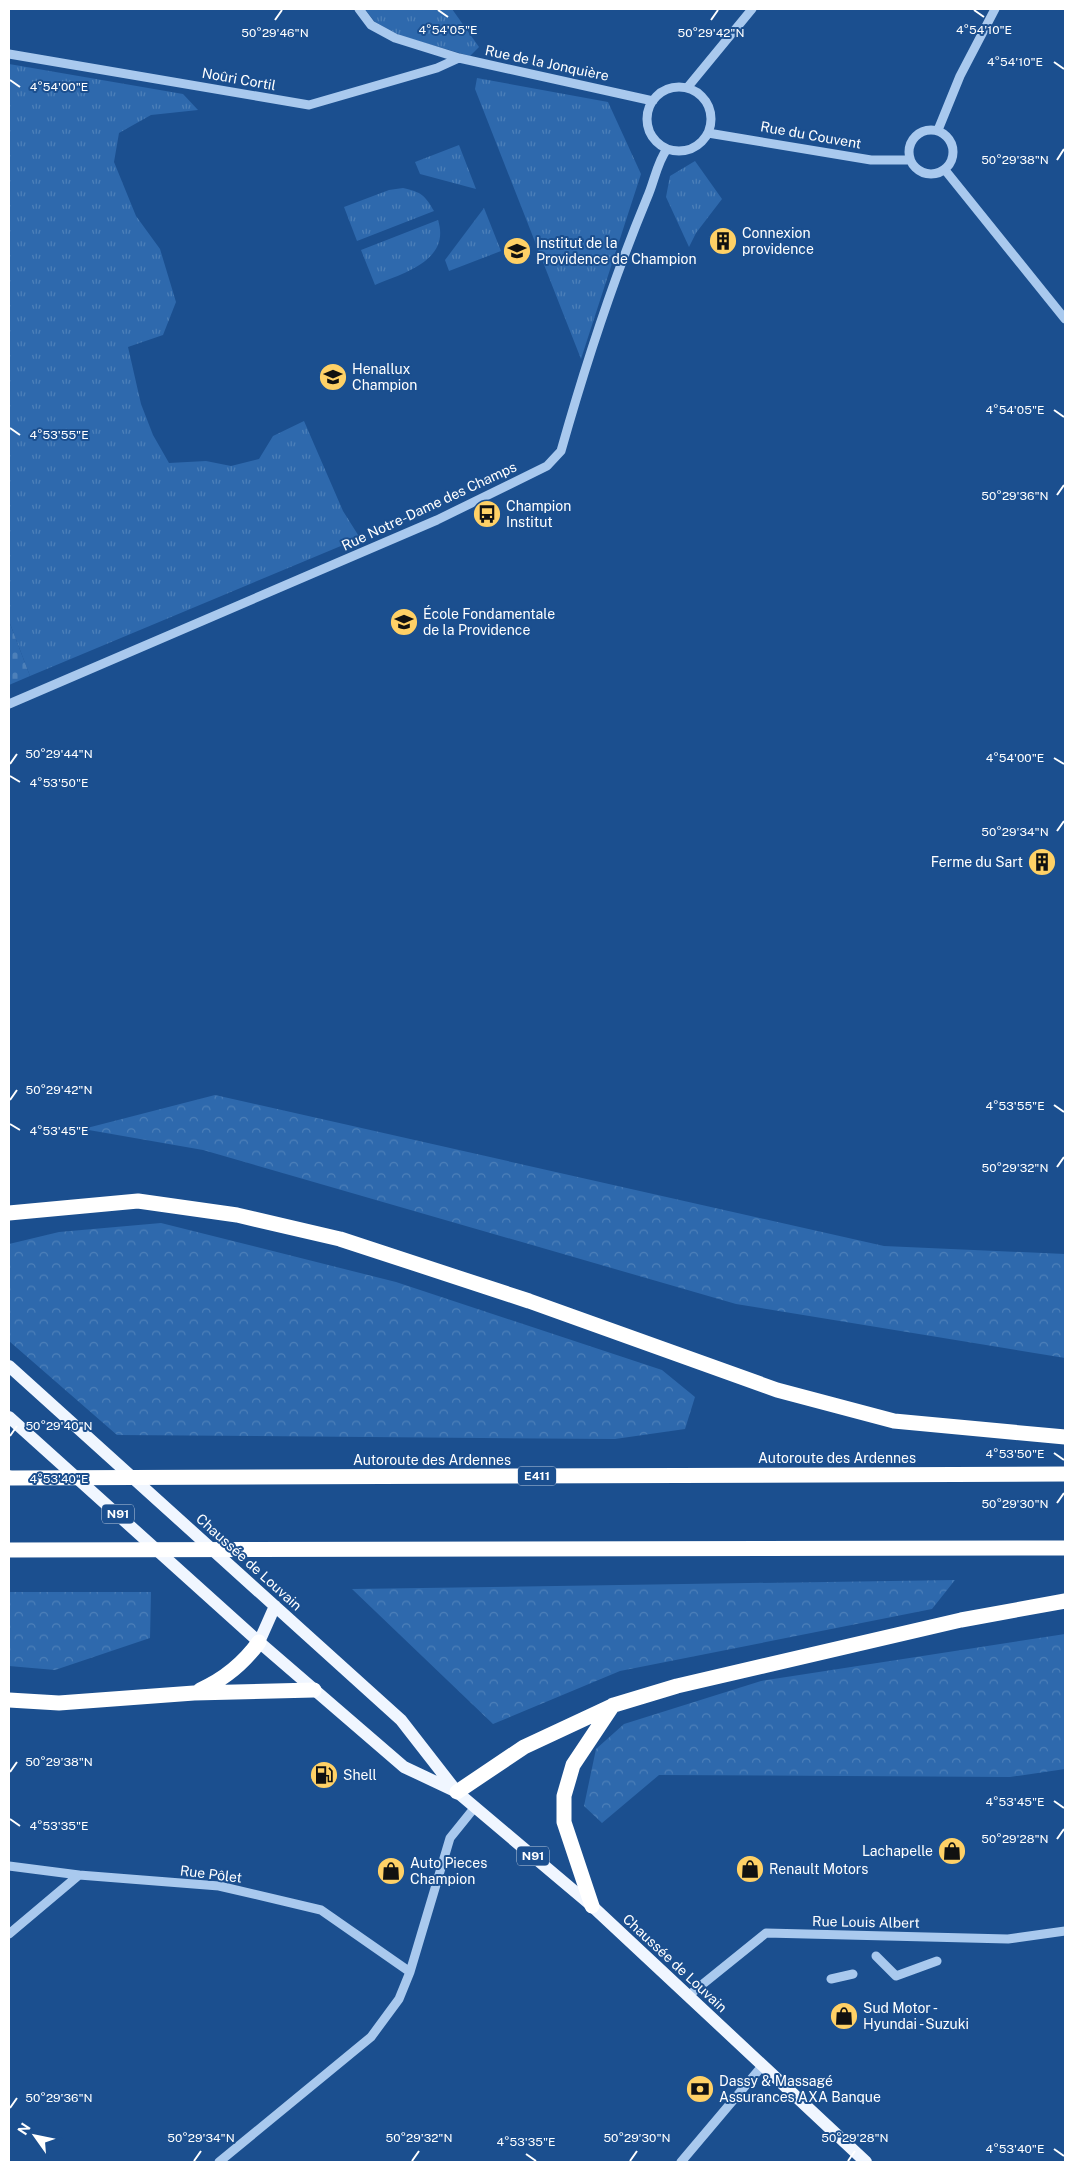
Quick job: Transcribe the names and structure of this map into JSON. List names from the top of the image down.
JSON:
{
  "streets": {
    "highway": ["Autoroute des Ardennes", "E411"],
    "main road": ["N91", "Chaussée de Louvain"],
    "street": [
      "Rue de la Jonquière",
      "Noûri Cortil",
      "Rue du Couvent",
      "Rue Notre-Dame des Champs",
      "Rue Pôlet",
      "Rue Louis Albert"
    ]
  },
  "crossings": [
    ["Rue de la Jonquière", "Noûri Cortil"],
    ["Rue de la Jonquière", "Rue du Couvent"],
    ["Rue de la Jonquière", "Rue Notre-Dame des Champs"],
    ["Rue du Couvent", "Rue Notre-Dame des Champs"],
    ["Chaussée de Louvain", "Rue Louis Albert"]
  ],
  "places": {
    "building": ["Connexion providence", "Ferme du Sart"],
    "school or university": ["Institut de la Providence de Champion", "Henallux Champion", "École Fondamentale de la Providence"],
    "bus stop": ["Champion Institut"],
    "fuel station": ["Shell"],
    "shop": [
      "Lachapelle",
      "Renault Motors",
      "Auto Pieces Champion",
      "Sud Motor - Hyundai - Suzuki"
    ],
    "bank": ["Dassy & Massagé Assurances AXA Banque"]
  },
  "north": "top left",
  "coordinates": [
    "4°54'05\"E",
    "4°54'10\"E",
    "50°29'46\"N",
    "50°29'42\"N",
    "4°54'00\"E",
    "50°29'38\"N",
    "4°53'55\"E",
    "50°29'36\"N",
    "50°29'44\"N",
    "4°53'50\"E",
    "50°29'34\"N",
    "4°53'45\"E",
    "50°29'32\"N",
    "50°29'40\"N",
    "4°53'40\"E",
    "50°29'30\"N",
    "4°53'35\"E",
    "50°29'28\"N"
  ]
}
